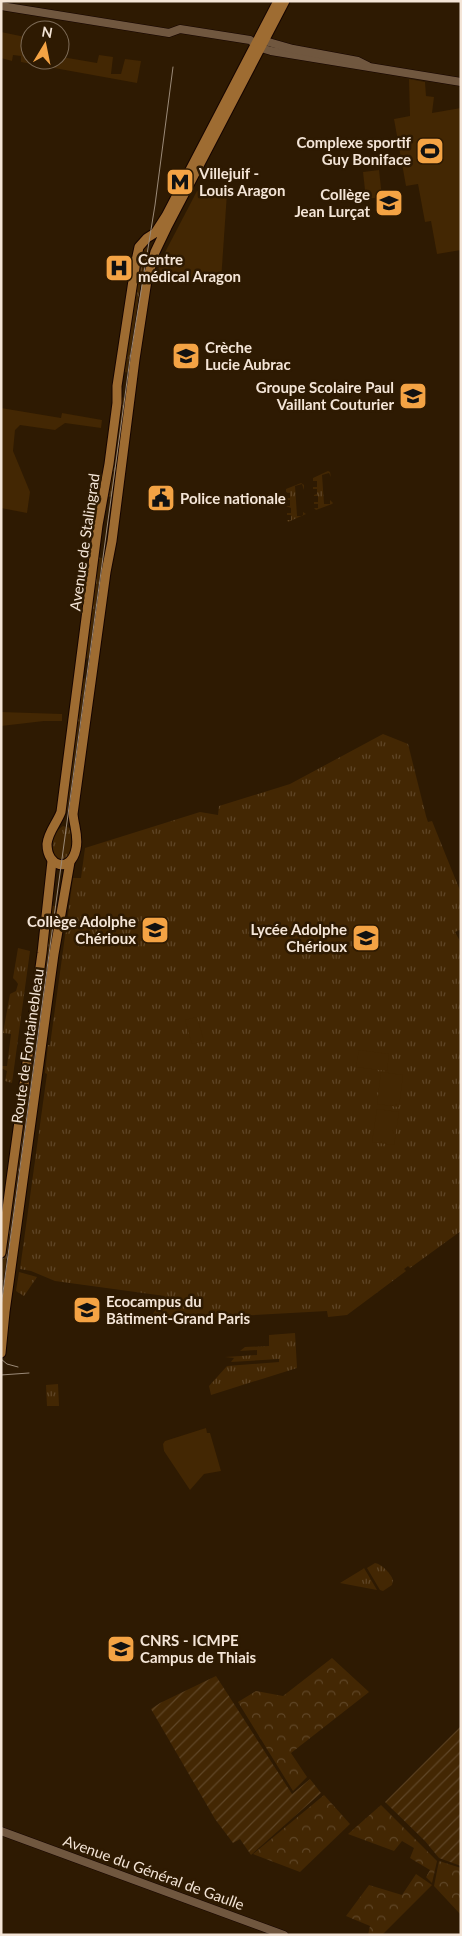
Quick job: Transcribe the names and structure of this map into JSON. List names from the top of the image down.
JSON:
{
  "streets": {
    "main road": ["Avenue de Stalingrad", "Route de Fontainebleau", "Avenue du Général de Gaulle"]
  },
  "crossings": [
    ["Avenue de Stalingrad", "Route de Fontainebleau"]
  ],
  "places": {
    "sports": ["Complexe sportif Guy Boniface"],
    "metro station": ["Villejuif - Louis Aragon"],
    "school or university": [
      "Collège Jean Lurçat",
      "Crèche Lucie Aubrac",
      "Groupe Scolaire Paul Vaillant Couturier",
      "Collège Adolphe Chérioux",
      "Lycée Adolphe Chérioux",
      "Ecocampus du Bâtiment-Grand Paris",
      "CNRS - ICMPE Campus de Thiais"
    ],
    "hospital": ["Centre médical Aragon"],
    "public building": ["Police nationale"]
  },
  "north": "top"
}
